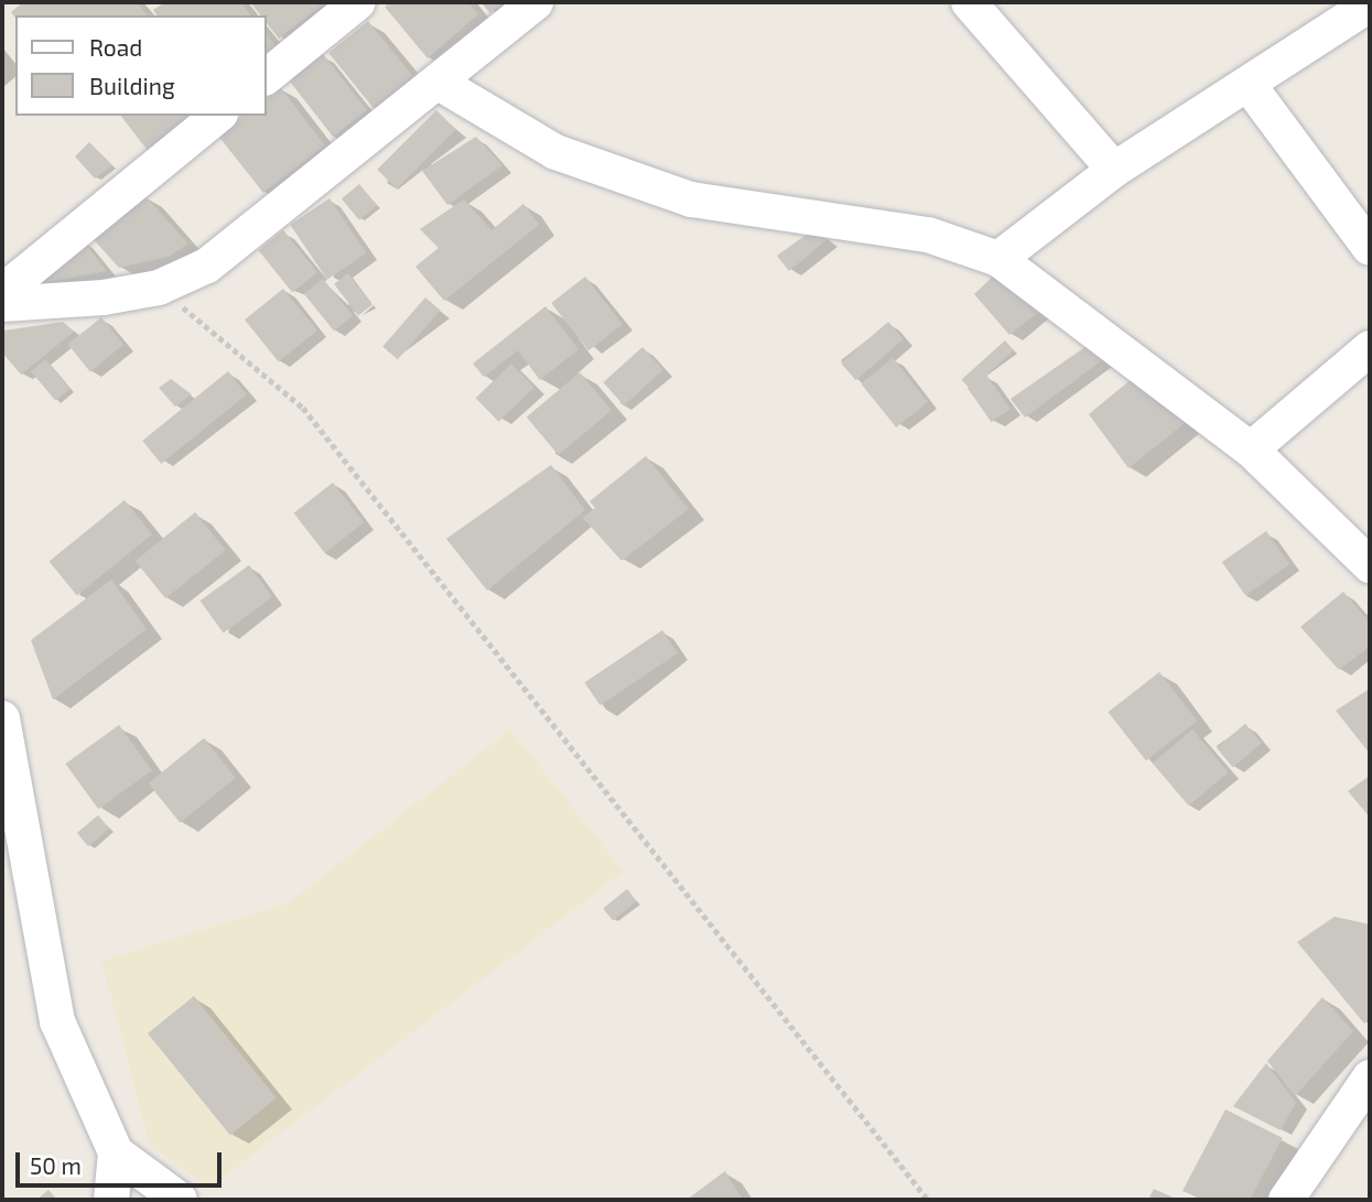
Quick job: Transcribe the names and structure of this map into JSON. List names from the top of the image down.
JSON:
{
  "legend": ["Road", "Building"],
  "scale_bar": "50 m"
}
